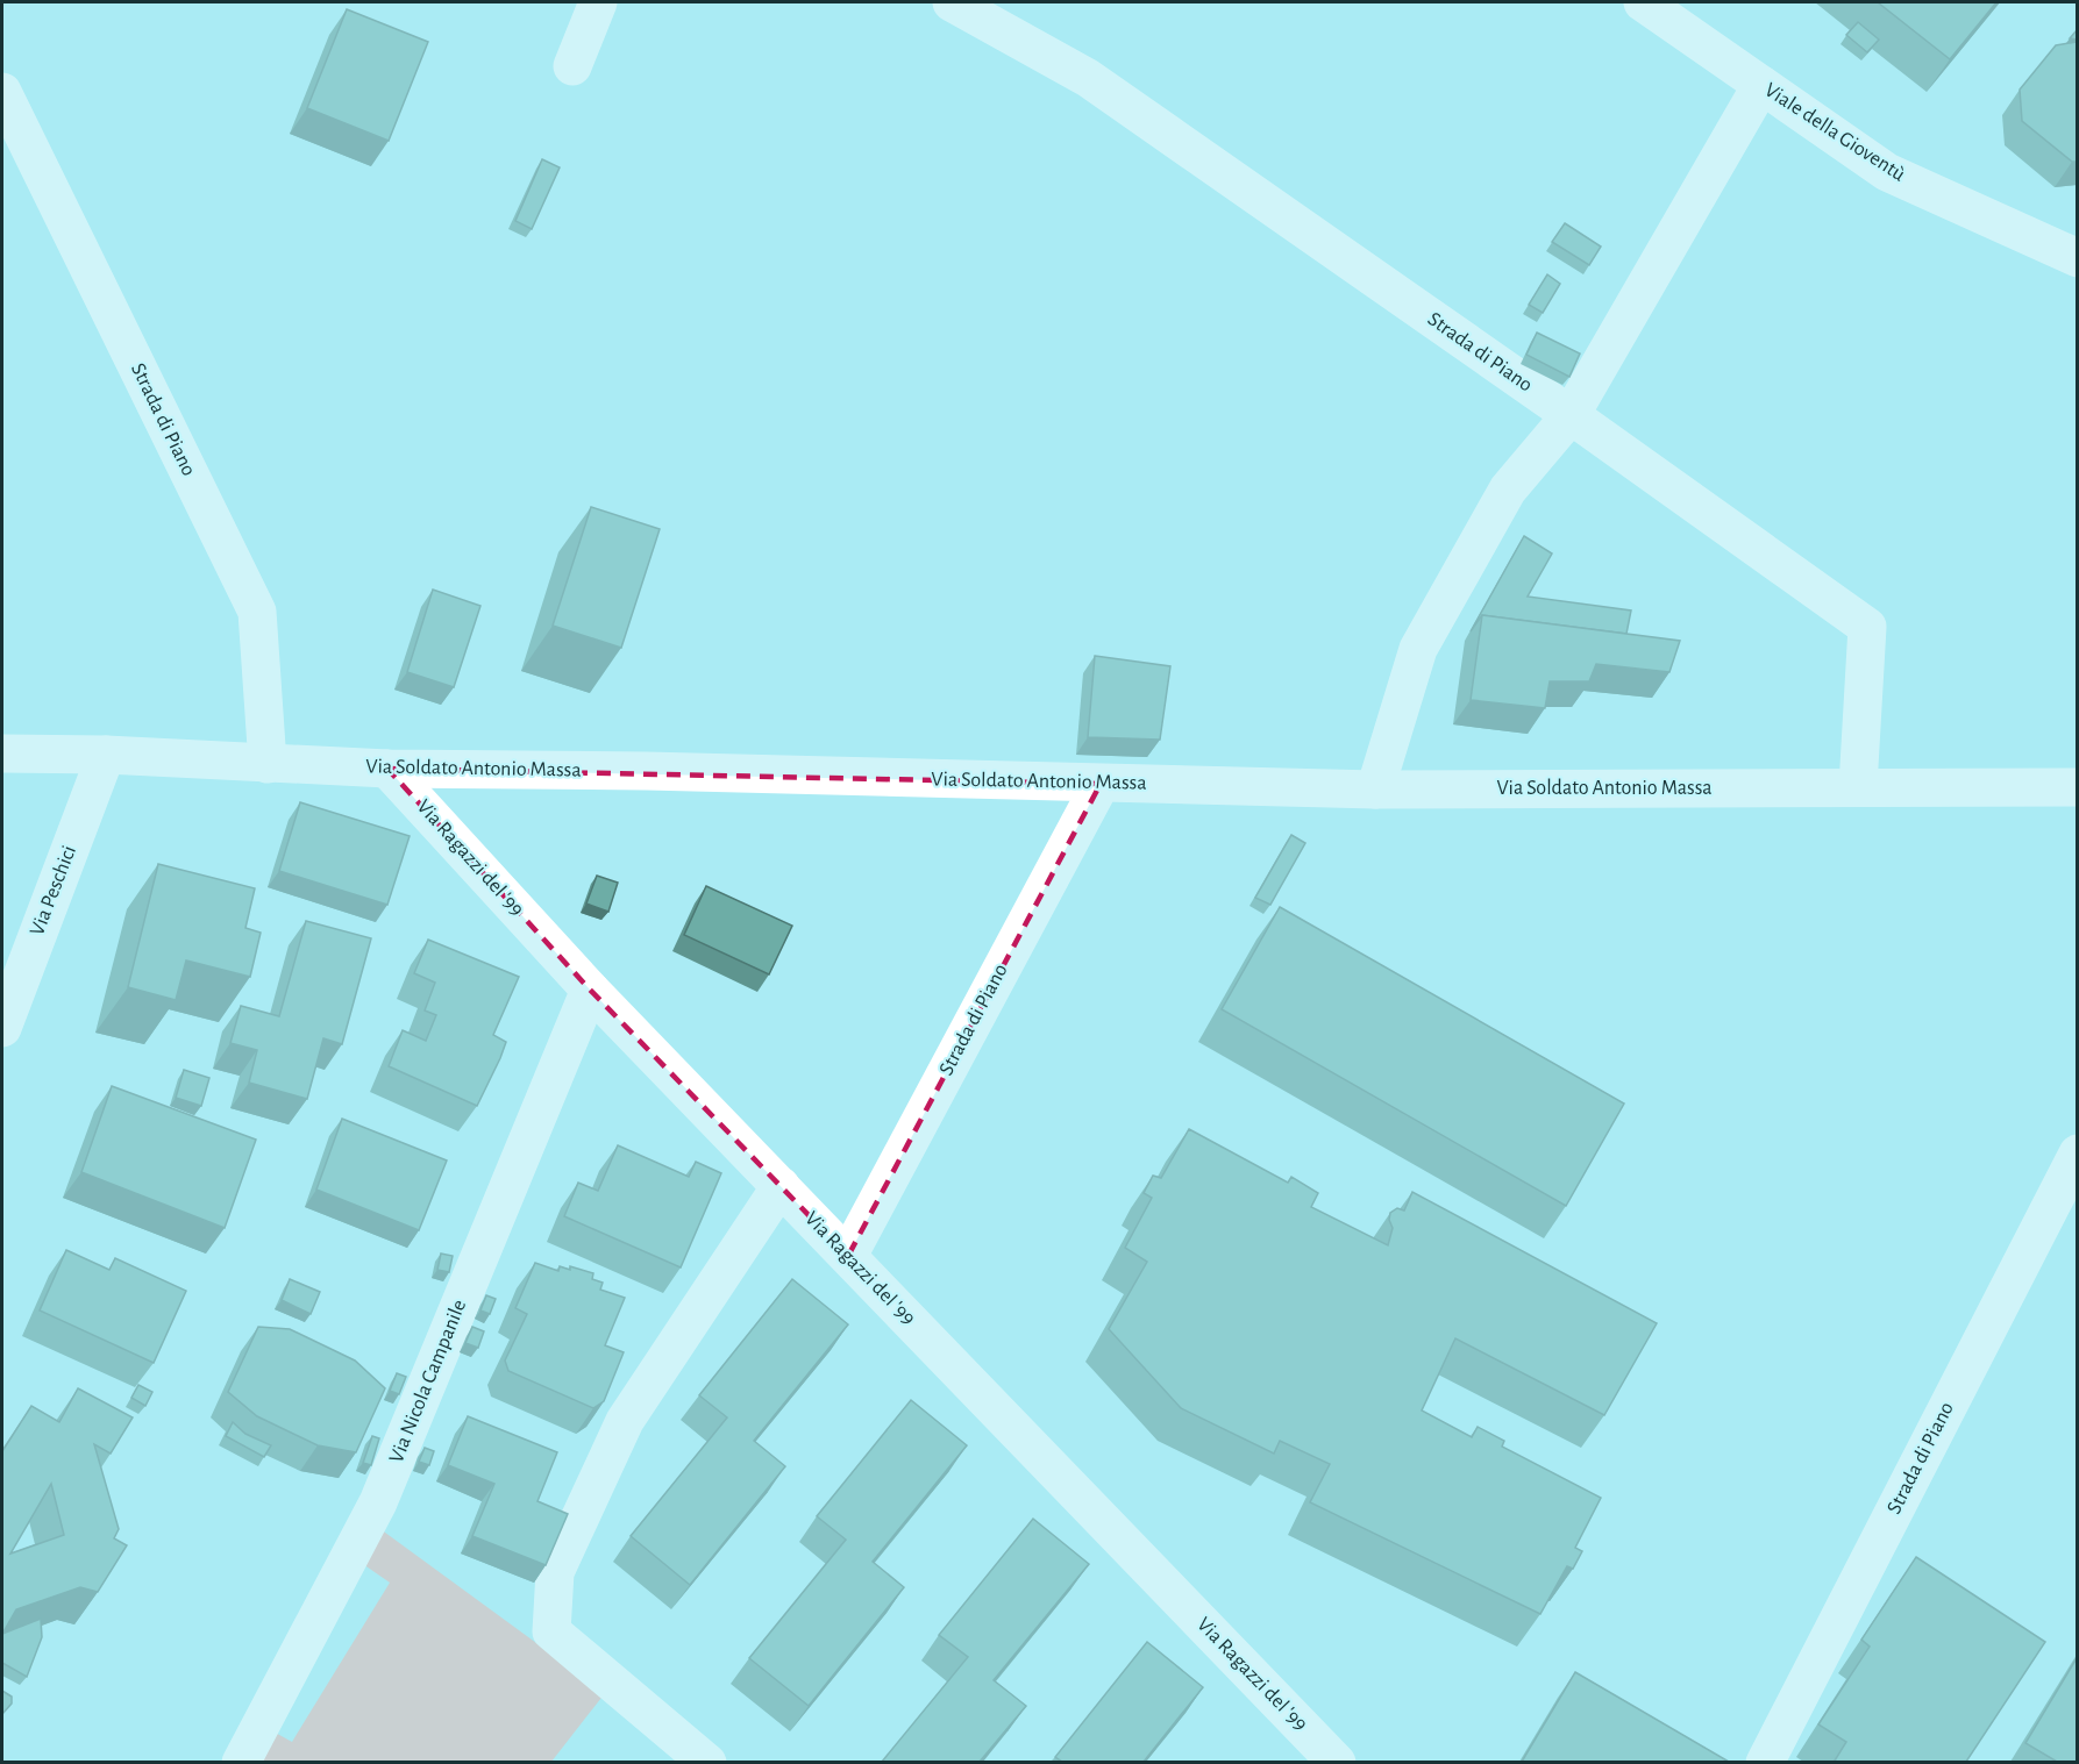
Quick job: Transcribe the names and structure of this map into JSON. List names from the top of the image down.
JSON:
{
  "streets": {
    "street": [
      "Viale della Gioventù",
      "Strada di Piano",
      "Via Soldato Antonio Massa",
      "Via Ragazzi del '99",
      "Via Peschici",
      "Via Nicola Campanile"
    ]
  },
  "crossings": [
    ["Strada di Piano", "Via Soldato Antonio Massa"],
    ["Strada di Piano", "Via Ragazzi del '99"],
    ["Via Soldato Antonio Massa", "Via Ragazzi del '99"],
    ["Via Soldato Antonio Massa", "Via Peschici"],
    ["Via Ragazzi del '99", "Via Nicola Campanile"]
  ]
}
